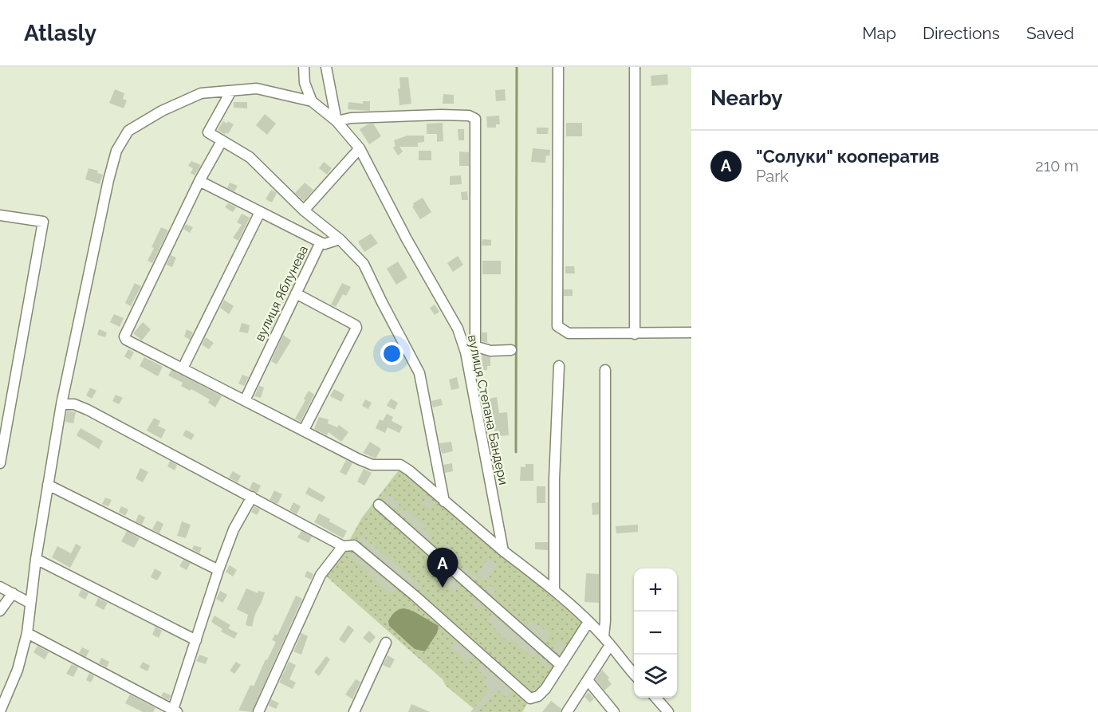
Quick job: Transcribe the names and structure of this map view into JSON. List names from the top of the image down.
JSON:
{
  "streets": {
    "street": ["вулиця Яблунева", "вулиця Степана Бандери"]
  },
  "page": {
    "header": "Atlasly",
    "nav": ["Map", "Directions", "Saved"],
    "heading": "Nearby",
    "list": [
      {
        "mark": "A",
        "name": "\"Солуки\" кооператив",
        "note": "Park",
        "value": "210 m"
      }
    ],
    "pins": "A",
    "map_buttons": ["+", "−"]
  }
}
